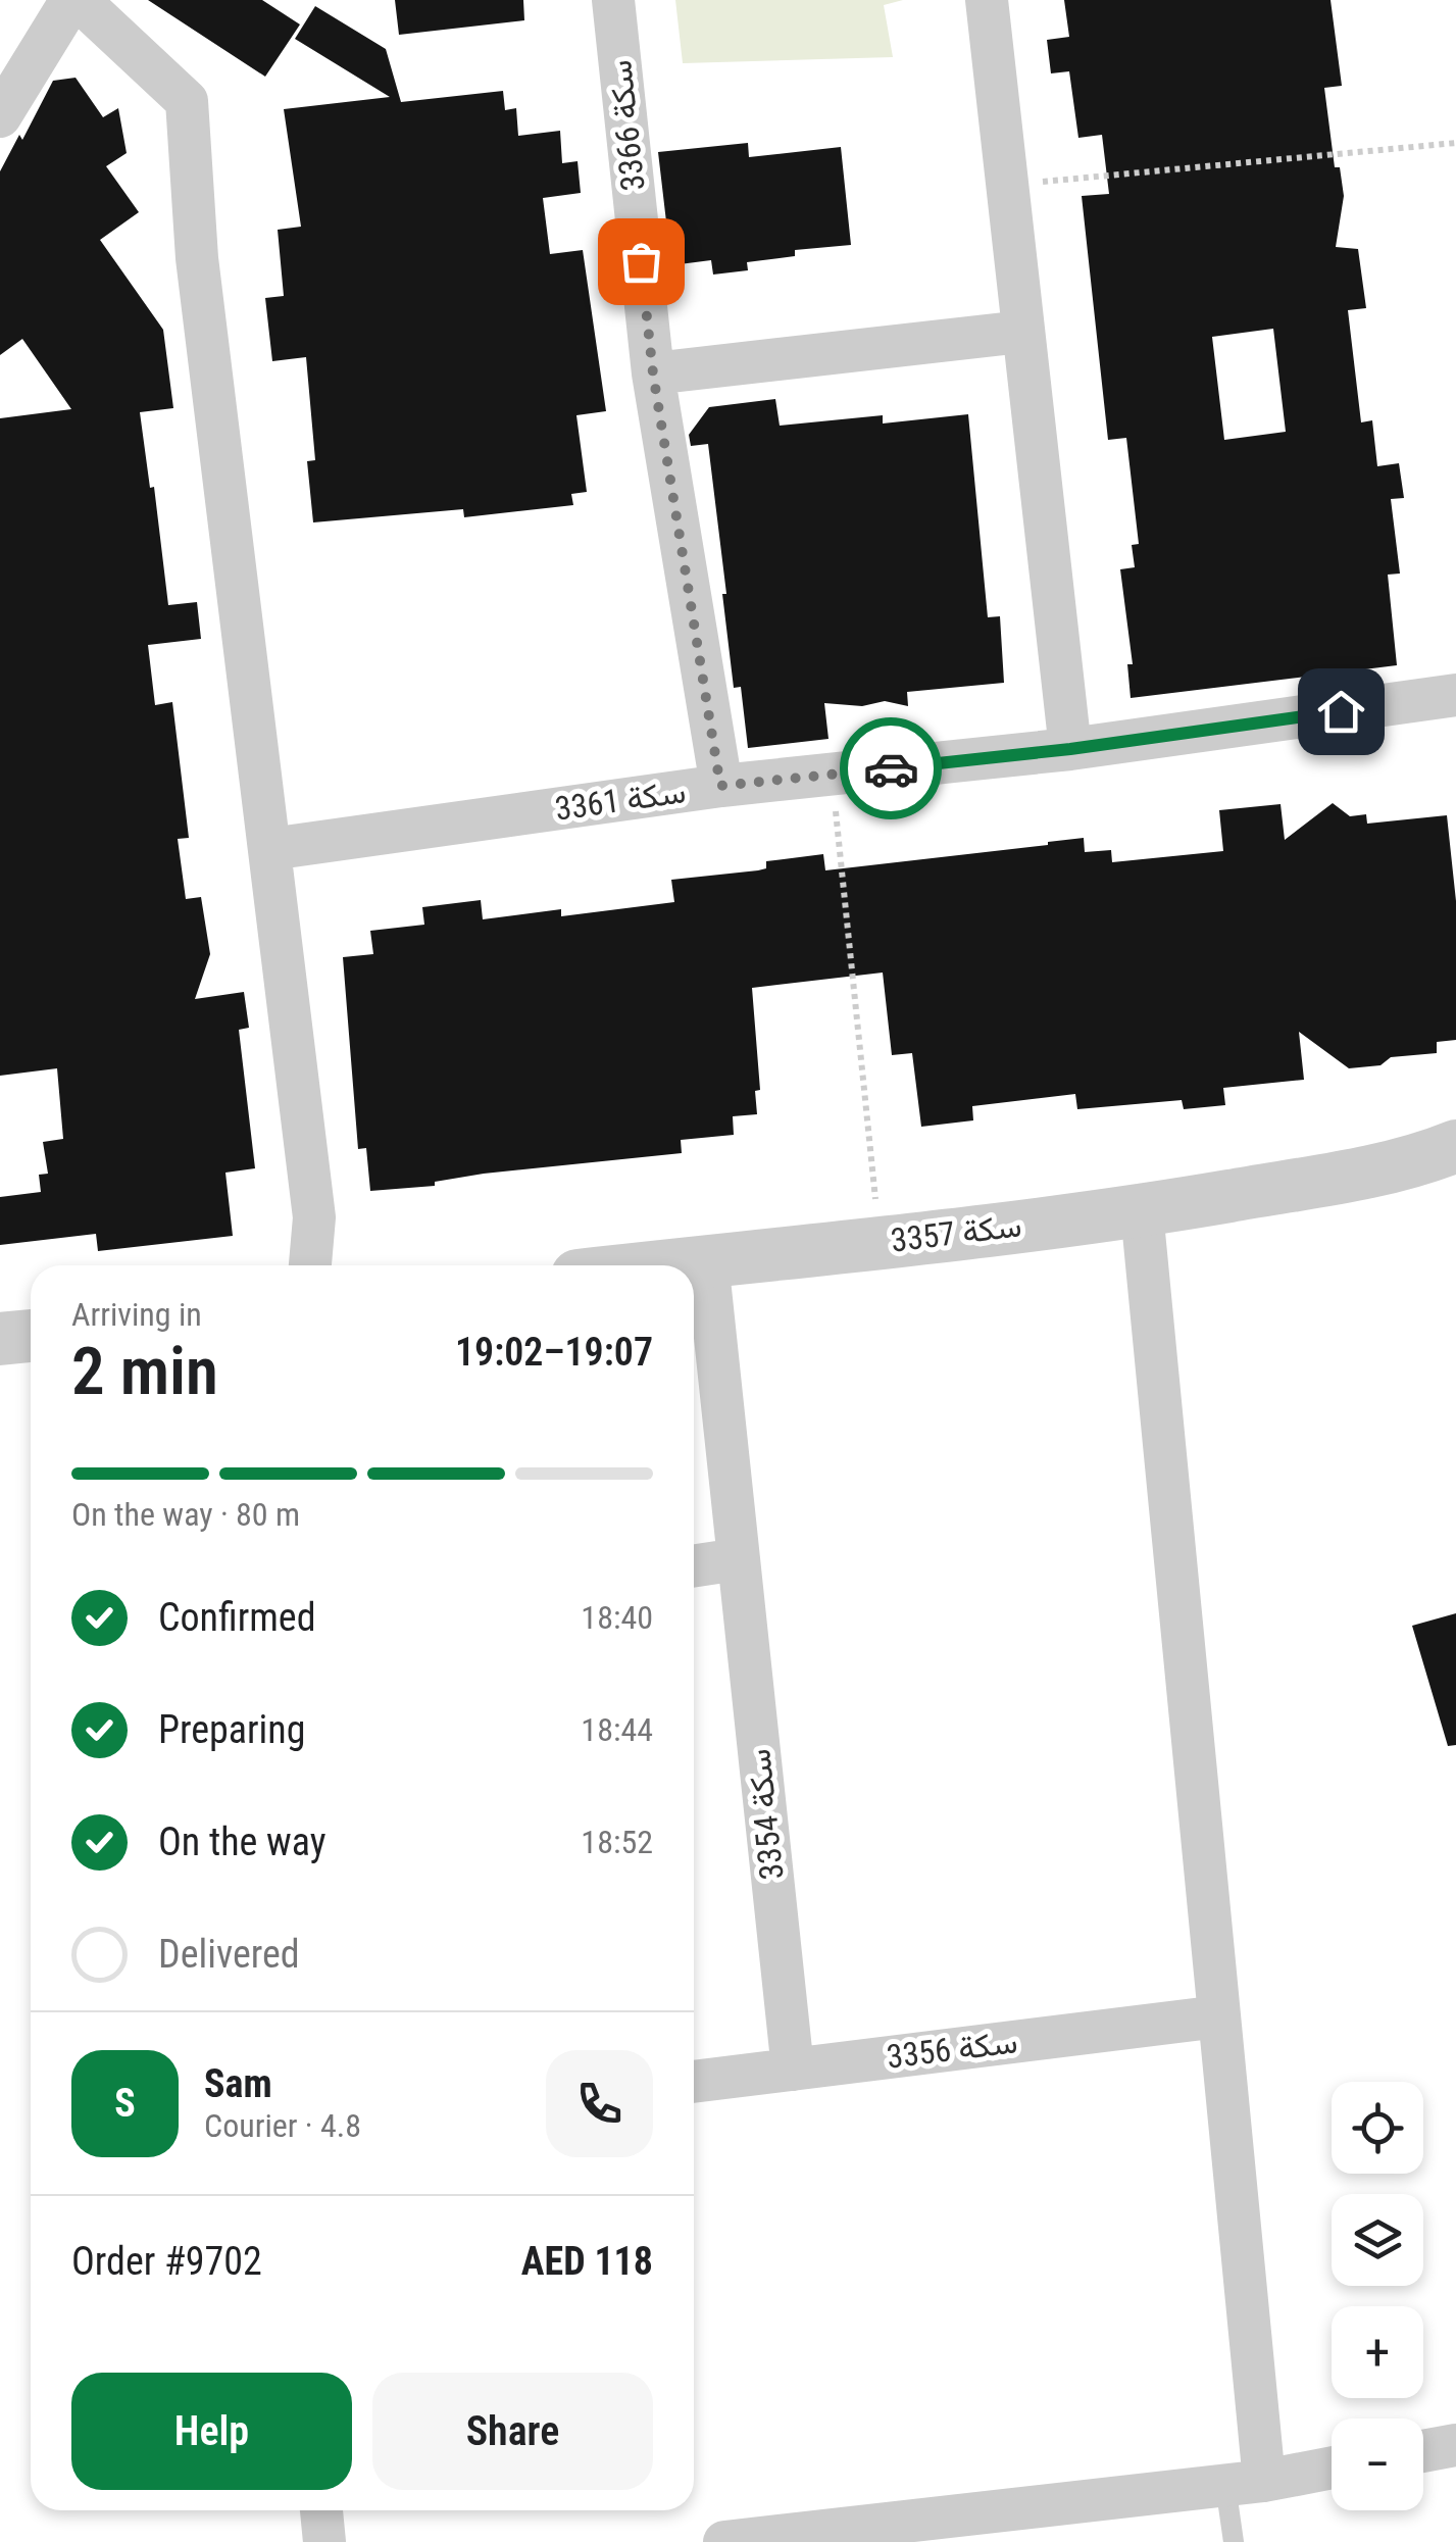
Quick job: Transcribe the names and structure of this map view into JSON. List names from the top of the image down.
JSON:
{
  "streets": {
    "street": [
      "سكة 3366",
      "سكة 3361",
      "سكة 3357",
      "سكة 3354",
      "سكة 3356"
    ]
  },
  "crossings": [
    ["سكة 3366", "سكة 3361"],
    ["سكة 3357", "سكة 3354"],
    ["سكة 3354", "سكة 3356"]
  ],
  "page": {
    "heading": ["2 min", "Arriving in", "19:02–19:07"],
    "panel": [
      "Sam",
      "Courier · 4.8",
      "Order #9702",
      "AED 118"
    ],
    "bar": "On the way · 80 m",
    "list": [
      ["Confirmed", "18:40"],
      ["Preparing", "18:44"],
      ["On the way", "18:52"],
      "Delivered"
    ],
    "round": "S",
    "map_buttons": ["+", "−"],
    "buttons": ["Help", "Share"]
  }
}
